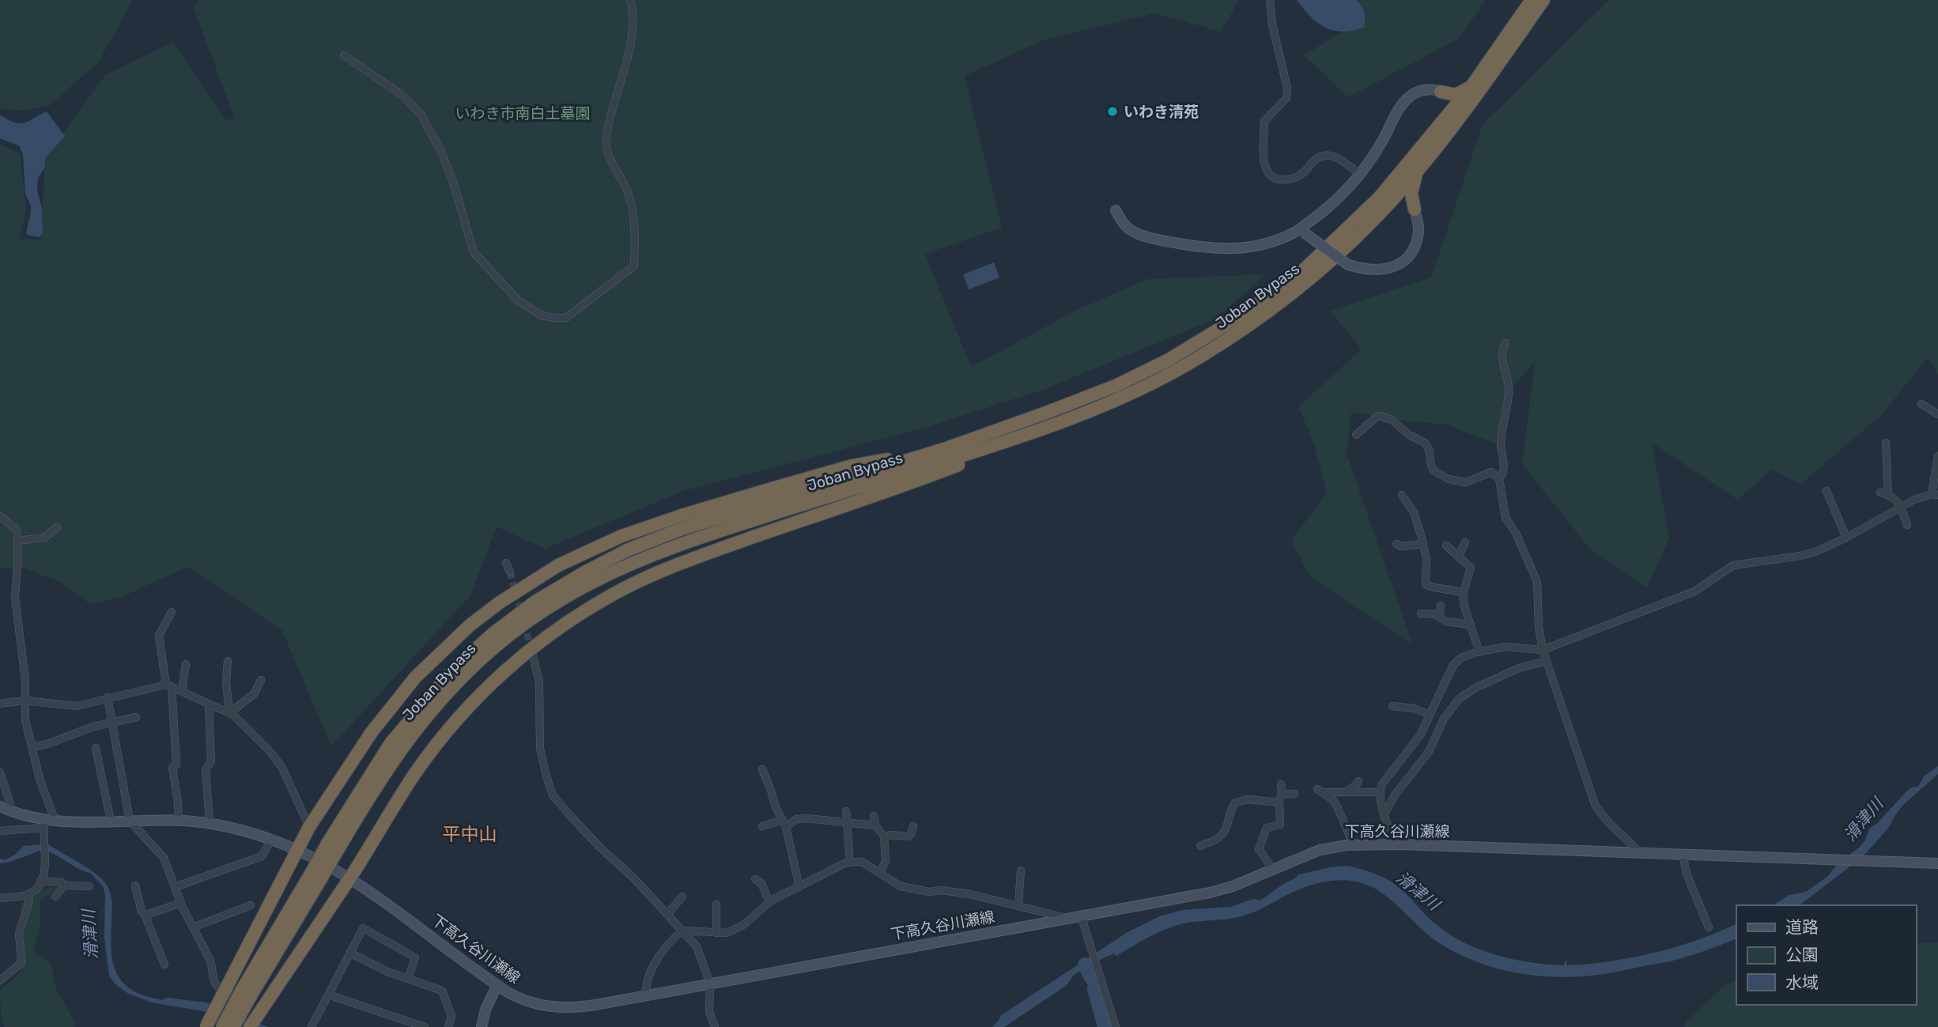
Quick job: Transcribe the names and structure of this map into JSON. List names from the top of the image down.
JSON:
{
  "streets": {
    "highway": ["Joban Bypass"],
    "main road": ["下高久谷川瀬線"]
  },
  "districts": ["平中山"],
  "water": ["滑津川"],
  "parks": ["いわき市南白土墓園"],
  "places": ["いわき清苑"],
  "legend": ["道路", "公園", "水域"]
}
